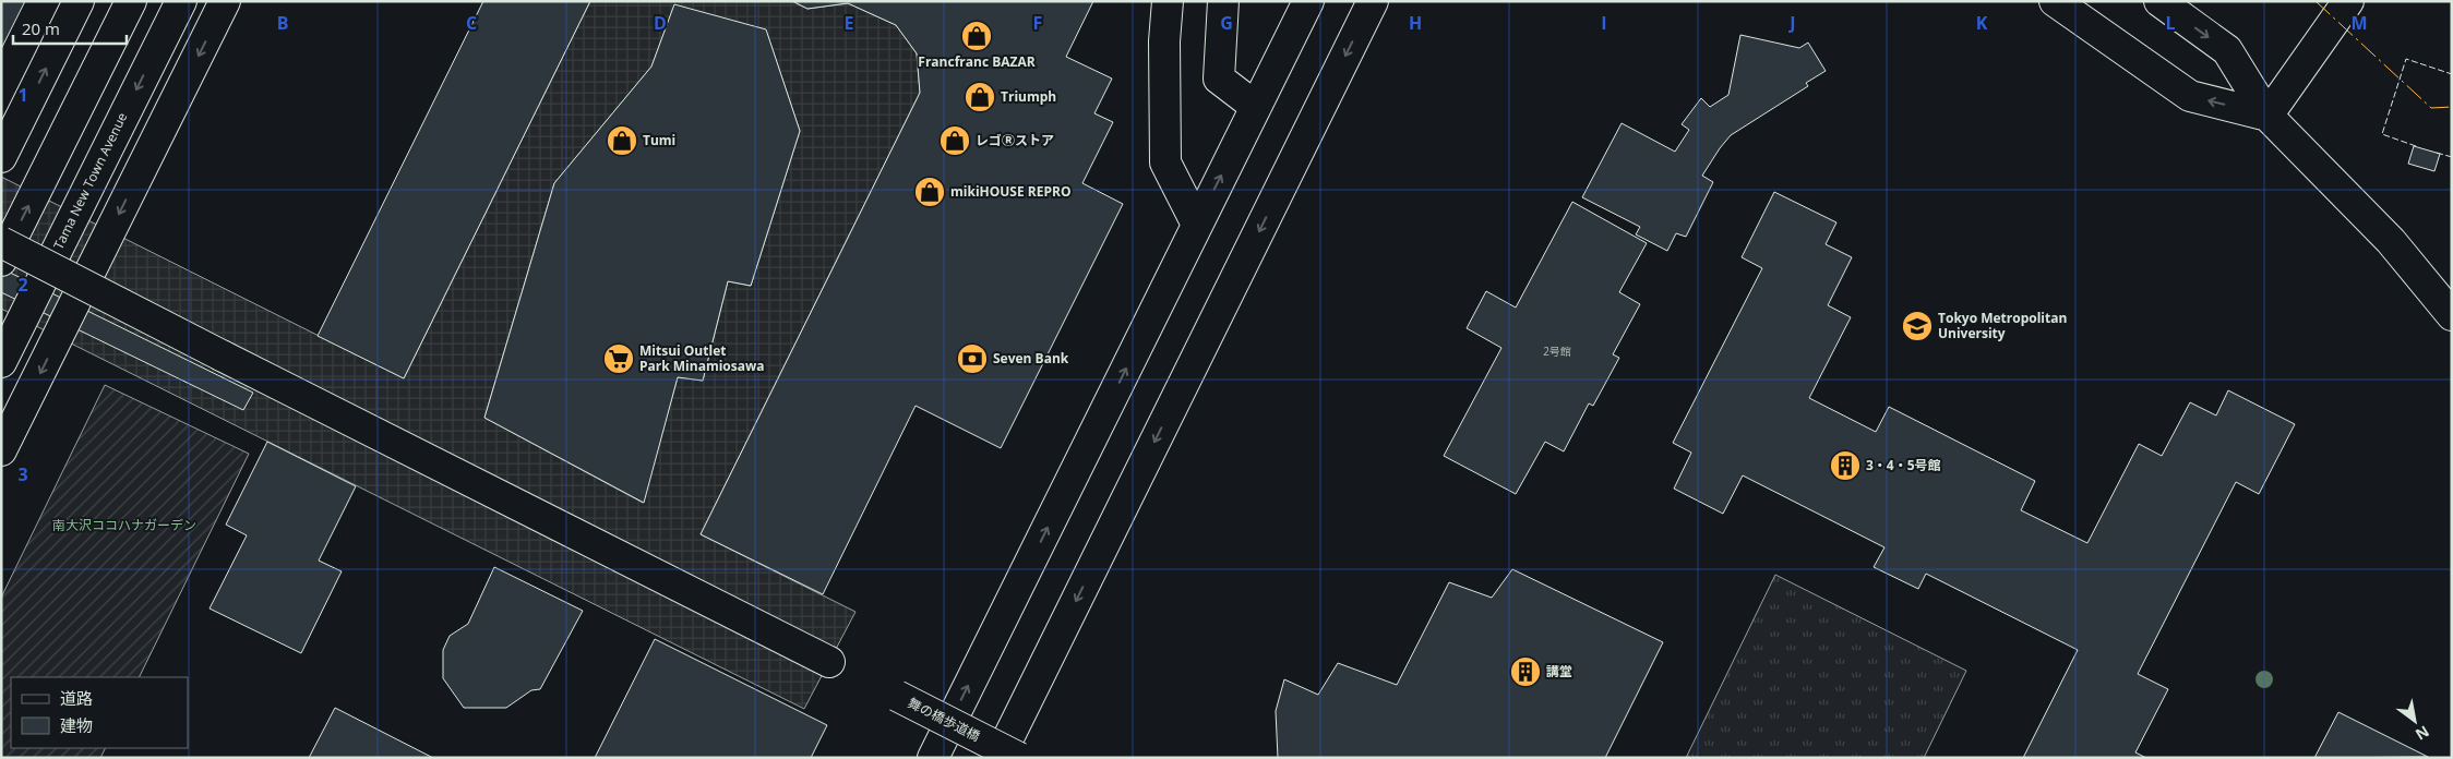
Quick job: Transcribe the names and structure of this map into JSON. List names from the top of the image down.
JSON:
{
  "streets": {
    "street": ["Tama New Town Avenue", "舞の橋歩道橋"]
  },
  "parks": ["南大沢ココハナガーデン"],
  "places": {
    "shop": [
      "Francfranc BAZAR",
      "Triumph",
      "Tumi",
      "レゴⓇストア",
      "mikiHOUSE REPRO"
    ],
    "school or university": ["Tokyo Metropolitan University"],
    "supermarket": ["Mitsui Outlet Park Minamiosawa"],
    "bank": ["Seven Bank"],
    "building": ["3・4・5号館", "講堂"]
  },
  "house_numbers": ["2号館"],
  "legend": ["道路", "建物"],
  "scale_bar": "20 m",
  "north": "bottom right",
  "grid": {
    "columns": [
      "B",
      "C",
      "D",
      "E",
      "F",
      "G",
      "H",
      "I",
      "J",
      "K",
      "L",
      "M"
    ],
    "rows": ["1", "2", "3"]
  }
}
